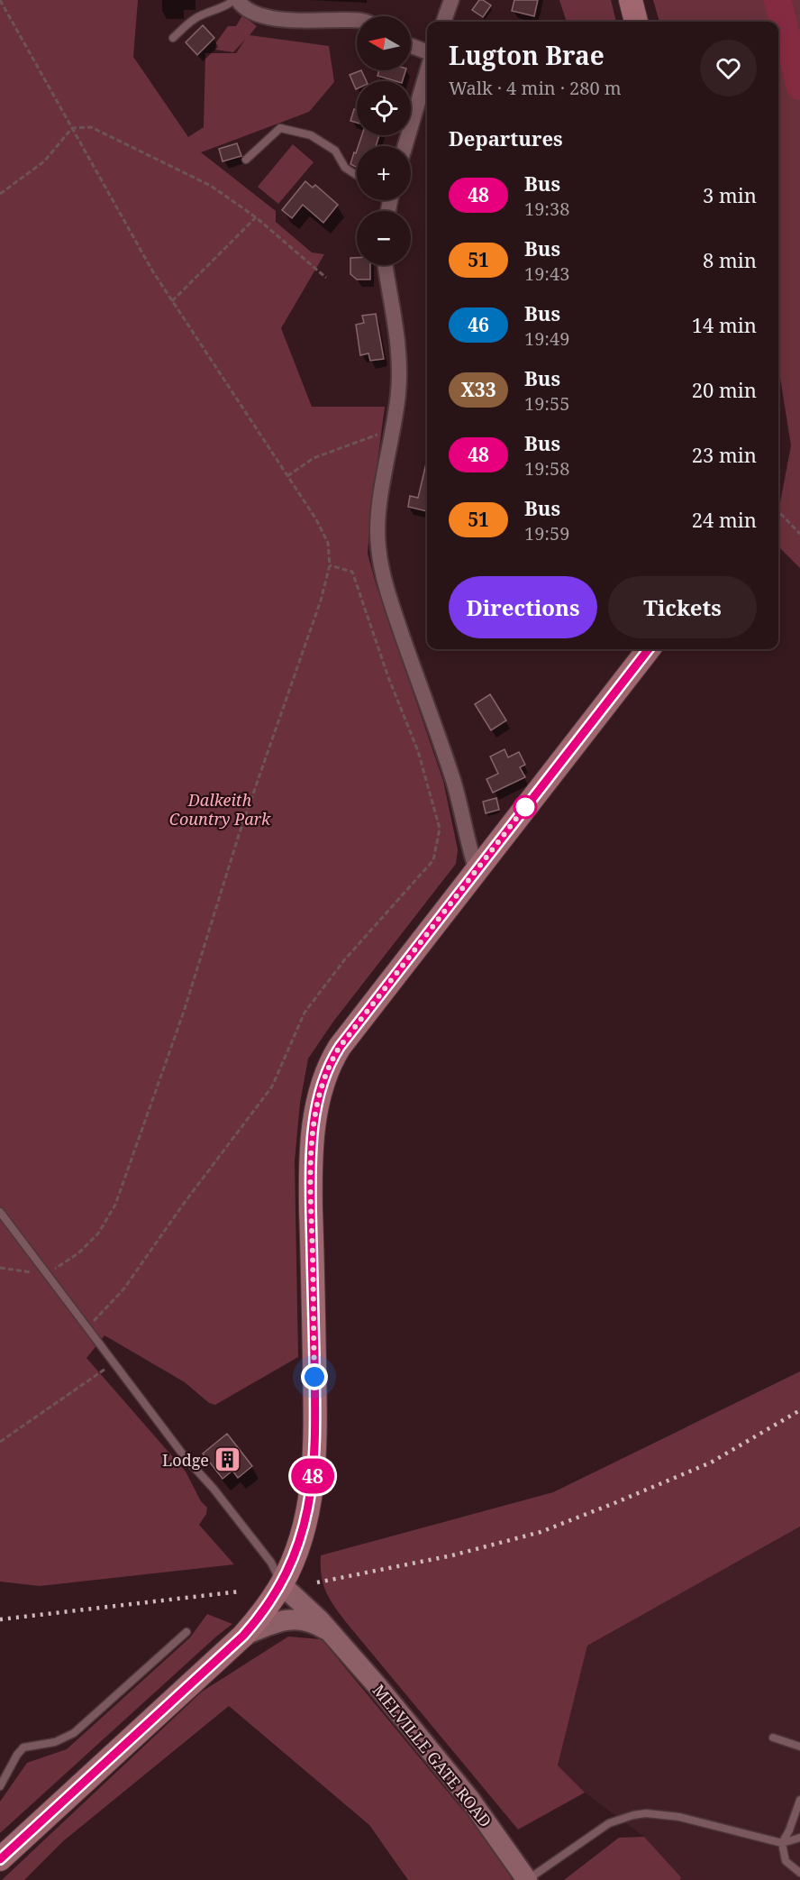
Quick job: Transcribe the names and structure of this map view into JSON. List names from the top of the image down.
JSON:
{
  "streets": {
    "street": ["MELVILLE GATE ROAD"]
  },
  "parks": ["Dalkeith Country Park"],
  "places": {
    "building": ["Lodge"]
  },
  "lines": ["bus line 48"],
  "north": "left",
  "page": {
    "on_map": "48",
    "map_buttons": ["+", "−"],
    "heading": [
      ["Lugton Brae", "Walk · 4 min · 280 m"],
      "Departures"
    ],
    "list": [
      {
        "mark": "48",
        "name": "Bus",
        "note": "19:38",
        "value": "3 min"
      },
      {
        "mark": "51",
        "name": "Bus",
        "note": "19:43",
        "value": "8 min"
      },
      {
        "mark": "46",
        "name": "Bus",
        "note": "19:49",
        "value": "14 min"
      },
      {
        "mark": "X33",
        "name": "Bus",
        "note": "19:55",
        "value": "20 min"
      },
      {
        "mark": "48",
        "name": "Bus",
        "note": "19:58",
        "value": "23 min"
      },
      {
        "mark": "51",
        "name": "Bus",
        "note": "19:59",
        "value": "24 min"
      }
    ],
    "buttons": ["Directions", "Tickets"]
  }
}
